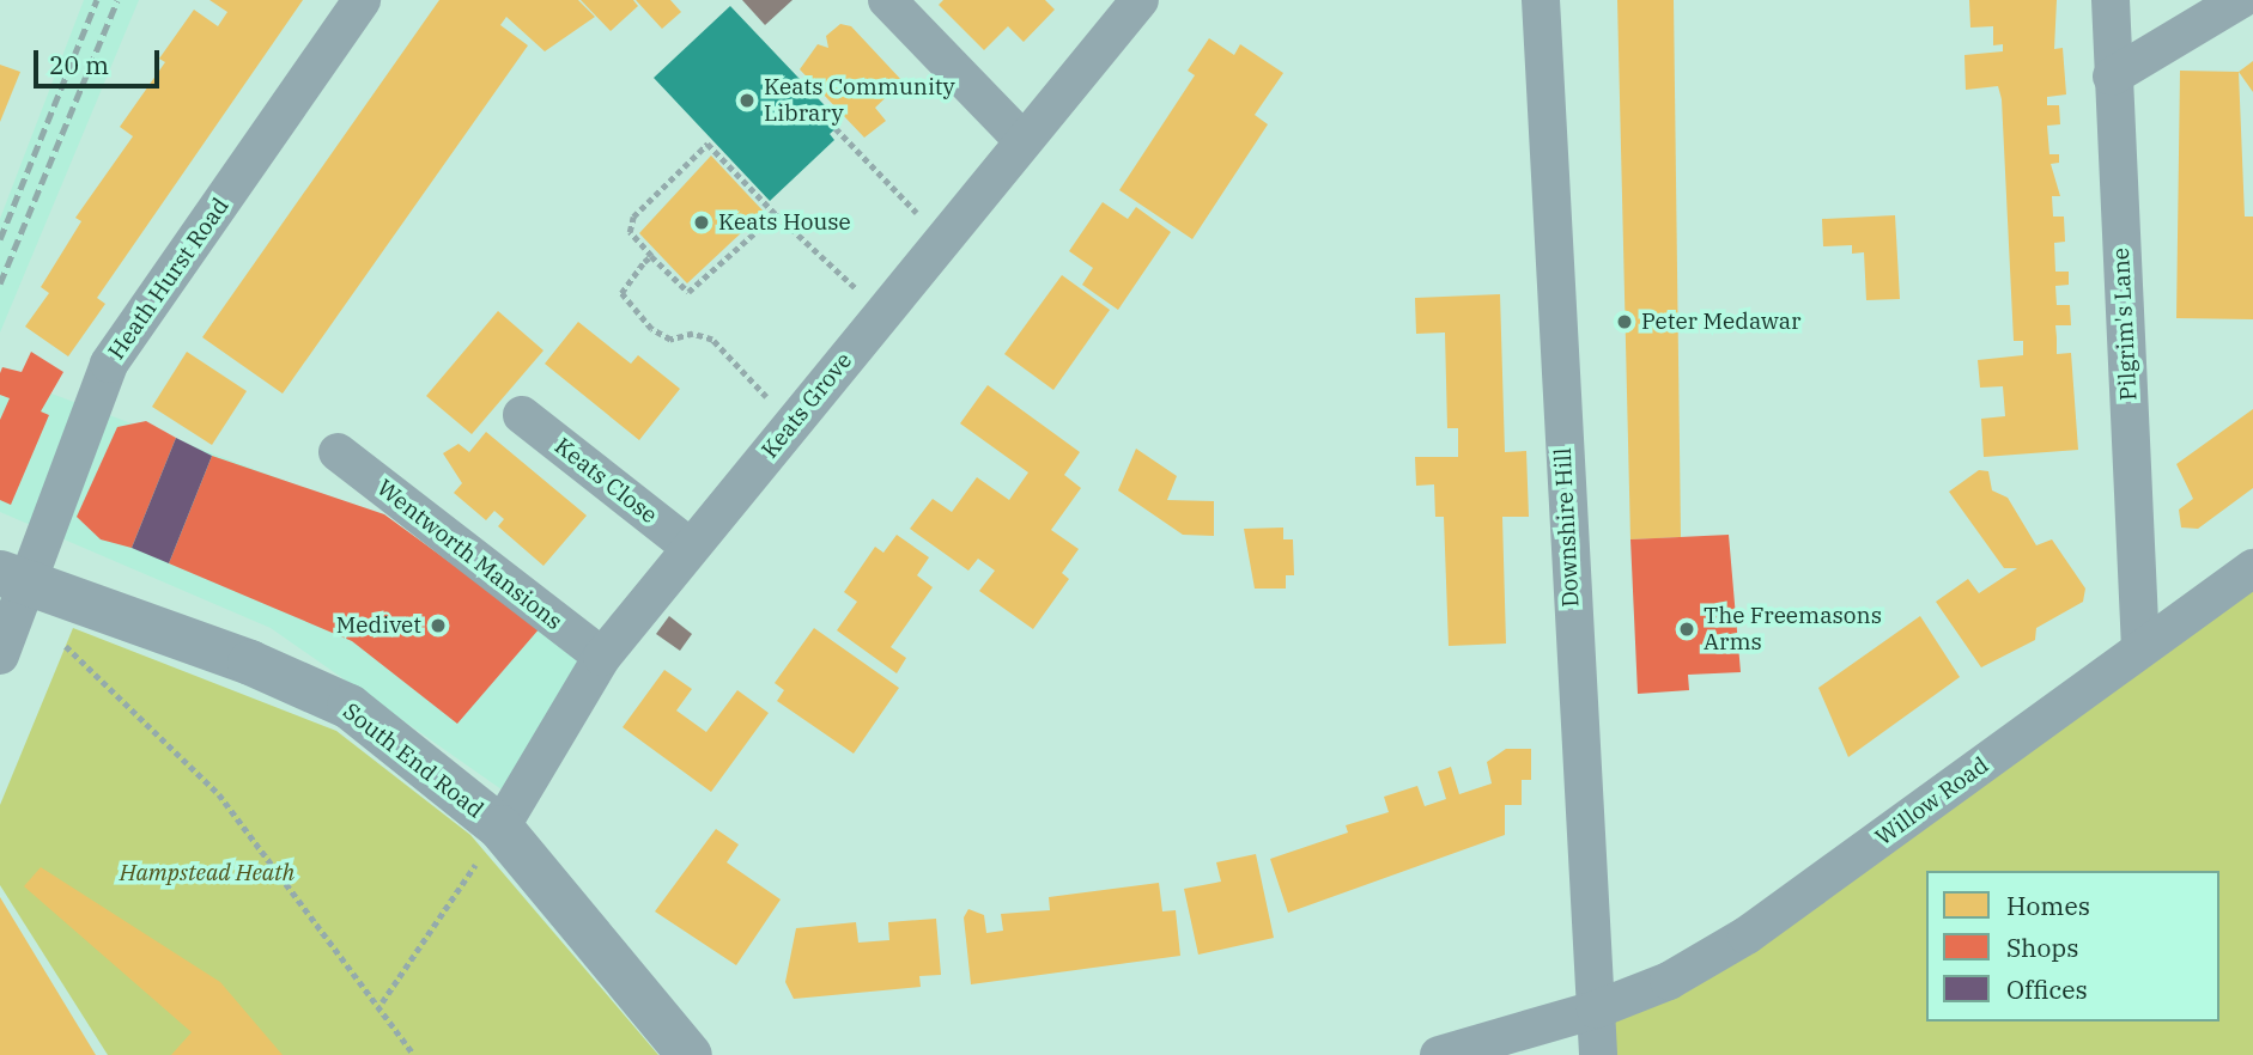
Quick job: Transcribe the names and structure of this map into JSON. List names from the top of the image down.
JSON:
{
  "streets": {
    "street": [
      "Heath Hurst Road",
      "Pilgrim's Lane",
      "Keats Grove",
      "Keats Close",
      "Downshire Hill",
      "Wentworth Mansions",
      "South End Road",
      "Willow Road"
    ]
  },
  "crossings": [
    ["Heath Hurst Road", "South End Road"],
    ["Pilgrim's Lane", "Willow Road"],
    ["Keats Grove", "Keats Close"],
    ["Keats Grove", "Wentworth Mansions"],
    ["Keats Grove", "South End Road"],
    ["Downshire Hill", "Willow Road"]
  ],
  "parks": ["Hampstead Heath"],
  "places": [
    "Keats Community Library",
    "Keats House",
    "Peter Medawar",
    "Medivet",
    "The Freemasons Arms"
  ],
  "legend": ["Homes", "Shops", "Offices"],
  "scale_bar": "20 m"
}
